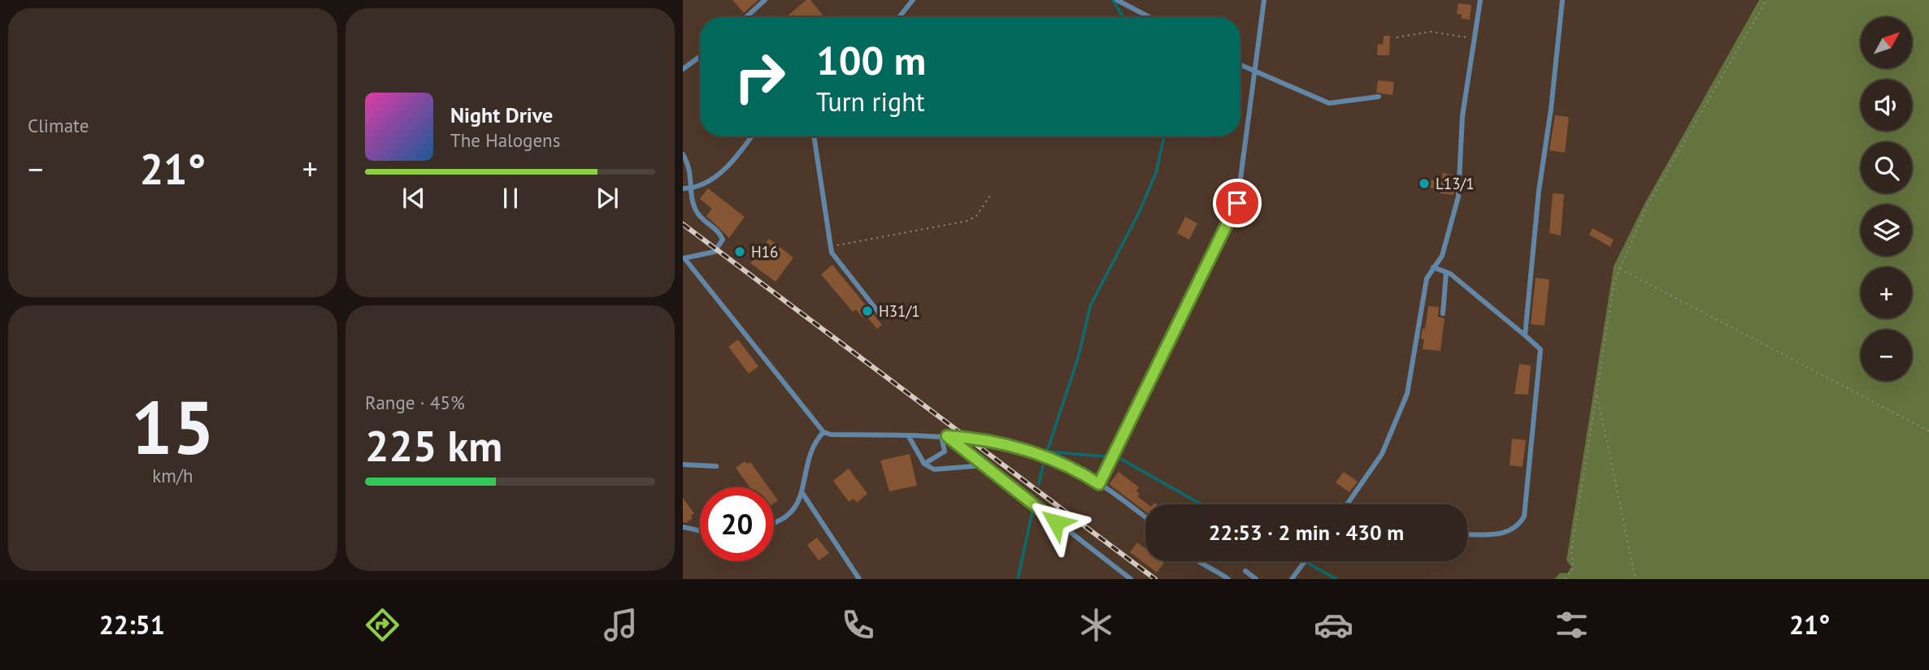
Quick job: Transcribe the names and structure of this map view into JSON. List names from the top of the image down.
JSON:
{
  "places": ["L13/1", "H16", "H31/1"],
  "north": "top right",
  "page": {
    "tile": [
      "Climate",
      ["15", "km/h"],
      ["Range · 45%", "225 km"]
    ],
    "map_buttons": ["+", "−"],
    "turn": ["100 m", "Turn right"],
    "song": ["Night Drive", "The Halogens"],
    "heat": ["−", "21°", "+"],
    "limit": "20",
    "trip": "22:53 · 2 min · 430 m",
    "tabs": ["22:51", "21°"]
  }
}
